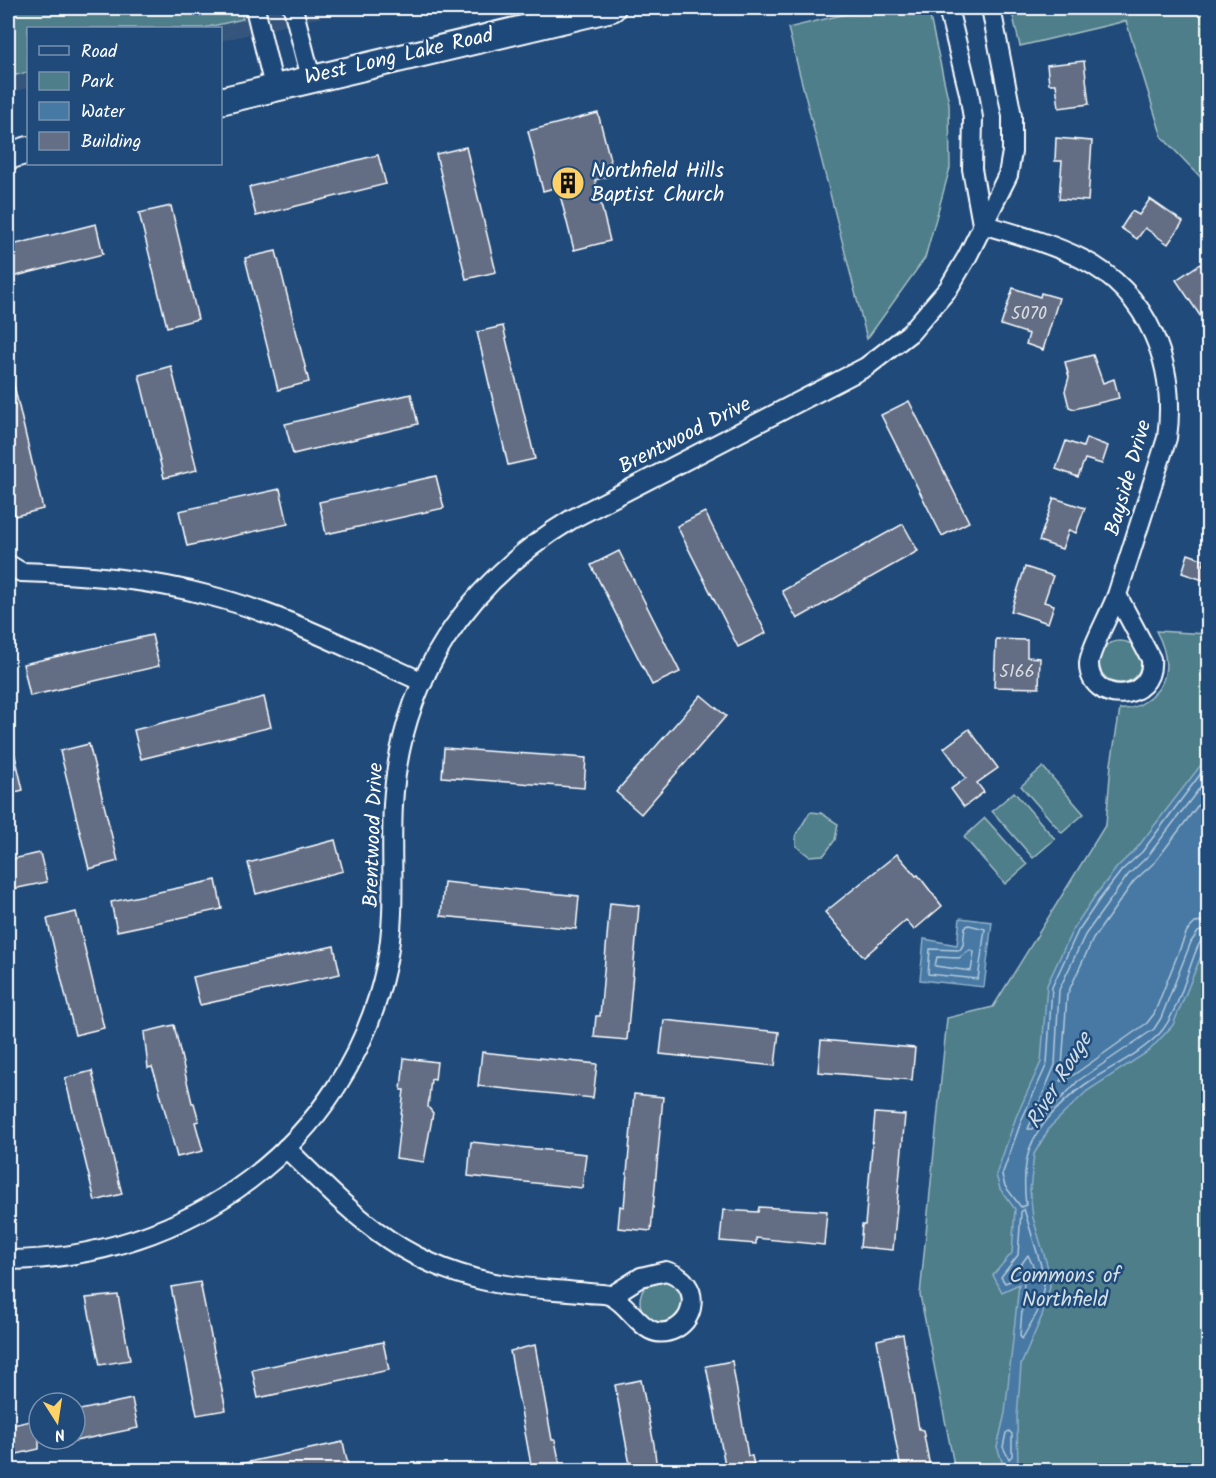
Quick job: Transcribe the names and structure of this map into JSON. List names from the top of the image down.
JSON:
{
  "streets": {
    "main road": ["West Long Lake Road"],
    "street": ["Brentwood Drive", "Bayside Drive"]
  },
  "crossings": [
    ["Brentwood Drive", "Bayside Drive"]
  ],
  "water": ["River Rouge"],
  "parks": ["Commons of Northfield"],
  "places": {
    "building": ["Northfield Hills Baptist Church"]
  },
  "house_numbers": ["5070", "5166"],
  "legend": [
    "Road",
    "Park",
    "Water",
    "Building"
  ],
  "north": "bottom"
}
